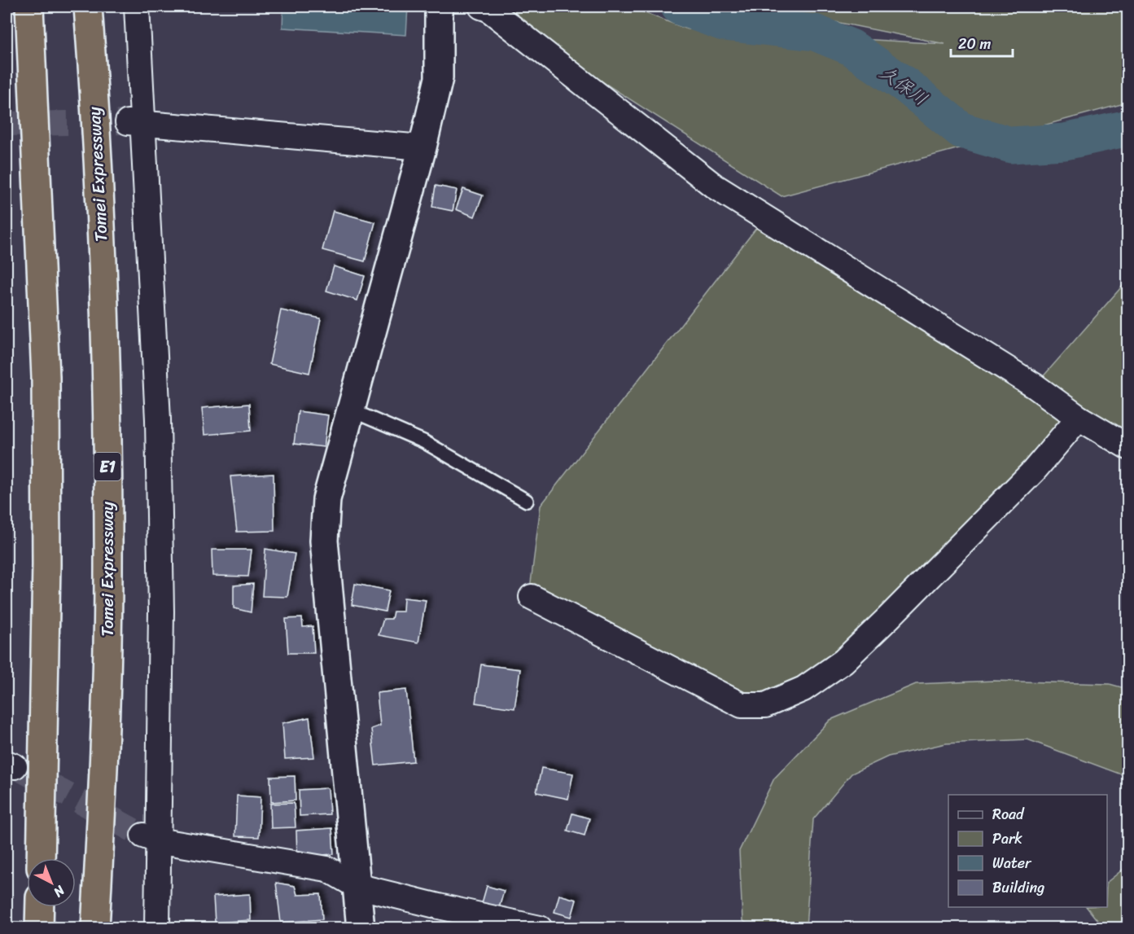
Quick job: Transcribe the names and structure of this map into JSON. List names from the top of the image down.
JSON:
{
  "streets": {
    "highway": ["Tomei Expressway", "E1"]
  },
  "water": ["久保川"],
  "legend": [
    "Road",
    "Park",
    "Water",
    "Building"
  ],
  "scale_bar": "20 m",
  "north": "bottom right"
}
